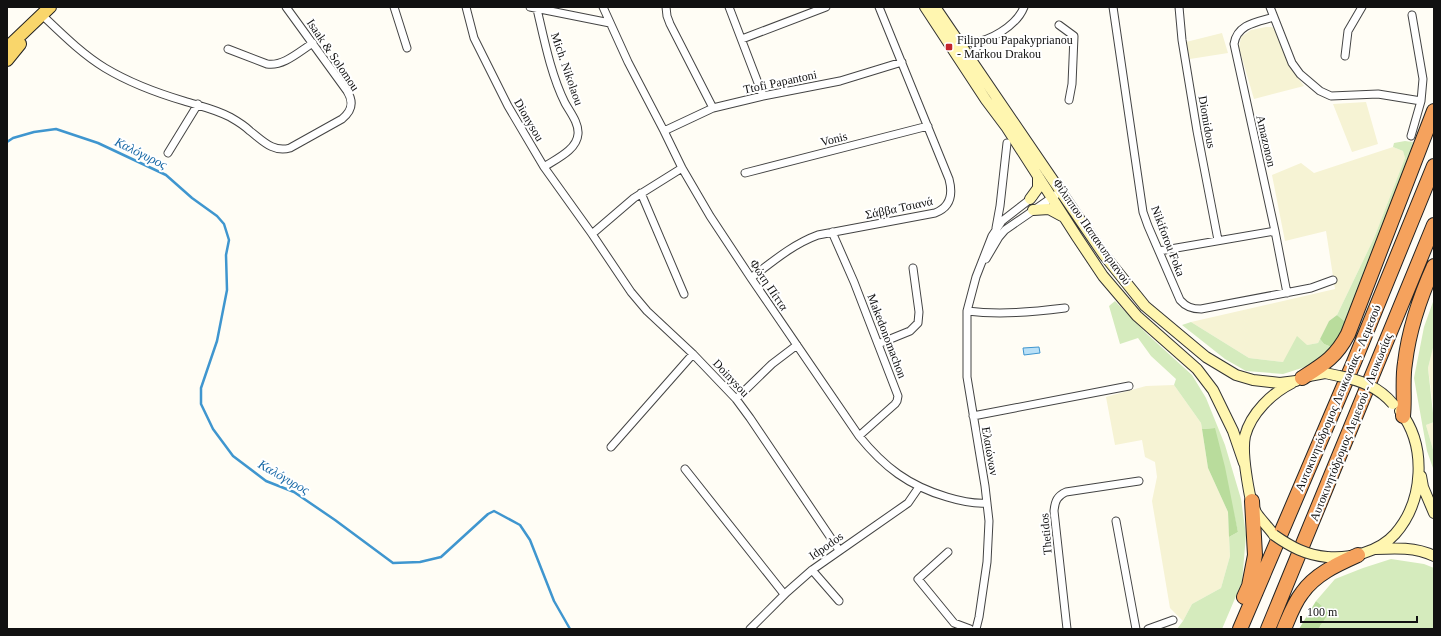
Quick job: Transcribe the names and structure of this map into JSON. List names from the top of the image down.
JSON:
{
  "streets": {
    "highway": ["Αυτοκινητόδρομος Λευκωσίας - Λεμεσού", "Αυτοκινητόδρομος Λεμεσού - Λευκωσίας"],
    "main road": ["Φίλιππου Παπακυπριανού"],
    "street": [
      "Isaak & Solomou",
      "Mich. Nikolaou",
      "Ttofi Papantoni",
      "Dionysou",
      "Diomidous",
      "Vonis",
      "Amazonon",
      "Σάββα Τσιανά",
      "Nikiforou Foka",
      "Φώτη Πίττα",
      "Makedonomachon",
      "Doinysou",
      "Ελαιώνων",
      "Thetidos",
      "Idpodos"
    ]
  },
  "crossings": [
    ["Mich. Nikolaou", "Dionysou"],
    ["Ttofi Papantoni", "Σάββα Τσιανά"],
    ["Ttofi Papantoni", "Φώτη Πίττα"],
    ["Dionysou", "Doinysou"],
    ["Vonis", "Σάββα Τσιανά"],
    ["Amazonon", "Nikiforou Foka"],
    ["Σάββα Τσιανά", "Φώτη Πίττα"],
    ["Σάββα Τσιανά", "Makedonomachon"],
    ["Φίλιππου Παπακυπριανού", "Ελαιώνων"],
    ["Φώτη Πίττα", "Makedonomachon"],
    ["Φώτη Πίττα", "Ελαιώνων"],
    ["Φώτη Πίττα", "Idpodos"],
    ["Doinysou", "Idpodos"]
  ],
  "water": ["Καλόγυρος"],
  "places": {
    "transit": ["Filippou Papakyprianou - Markou Drakou"]
  },
  "scale_bar": "100 m"
}
